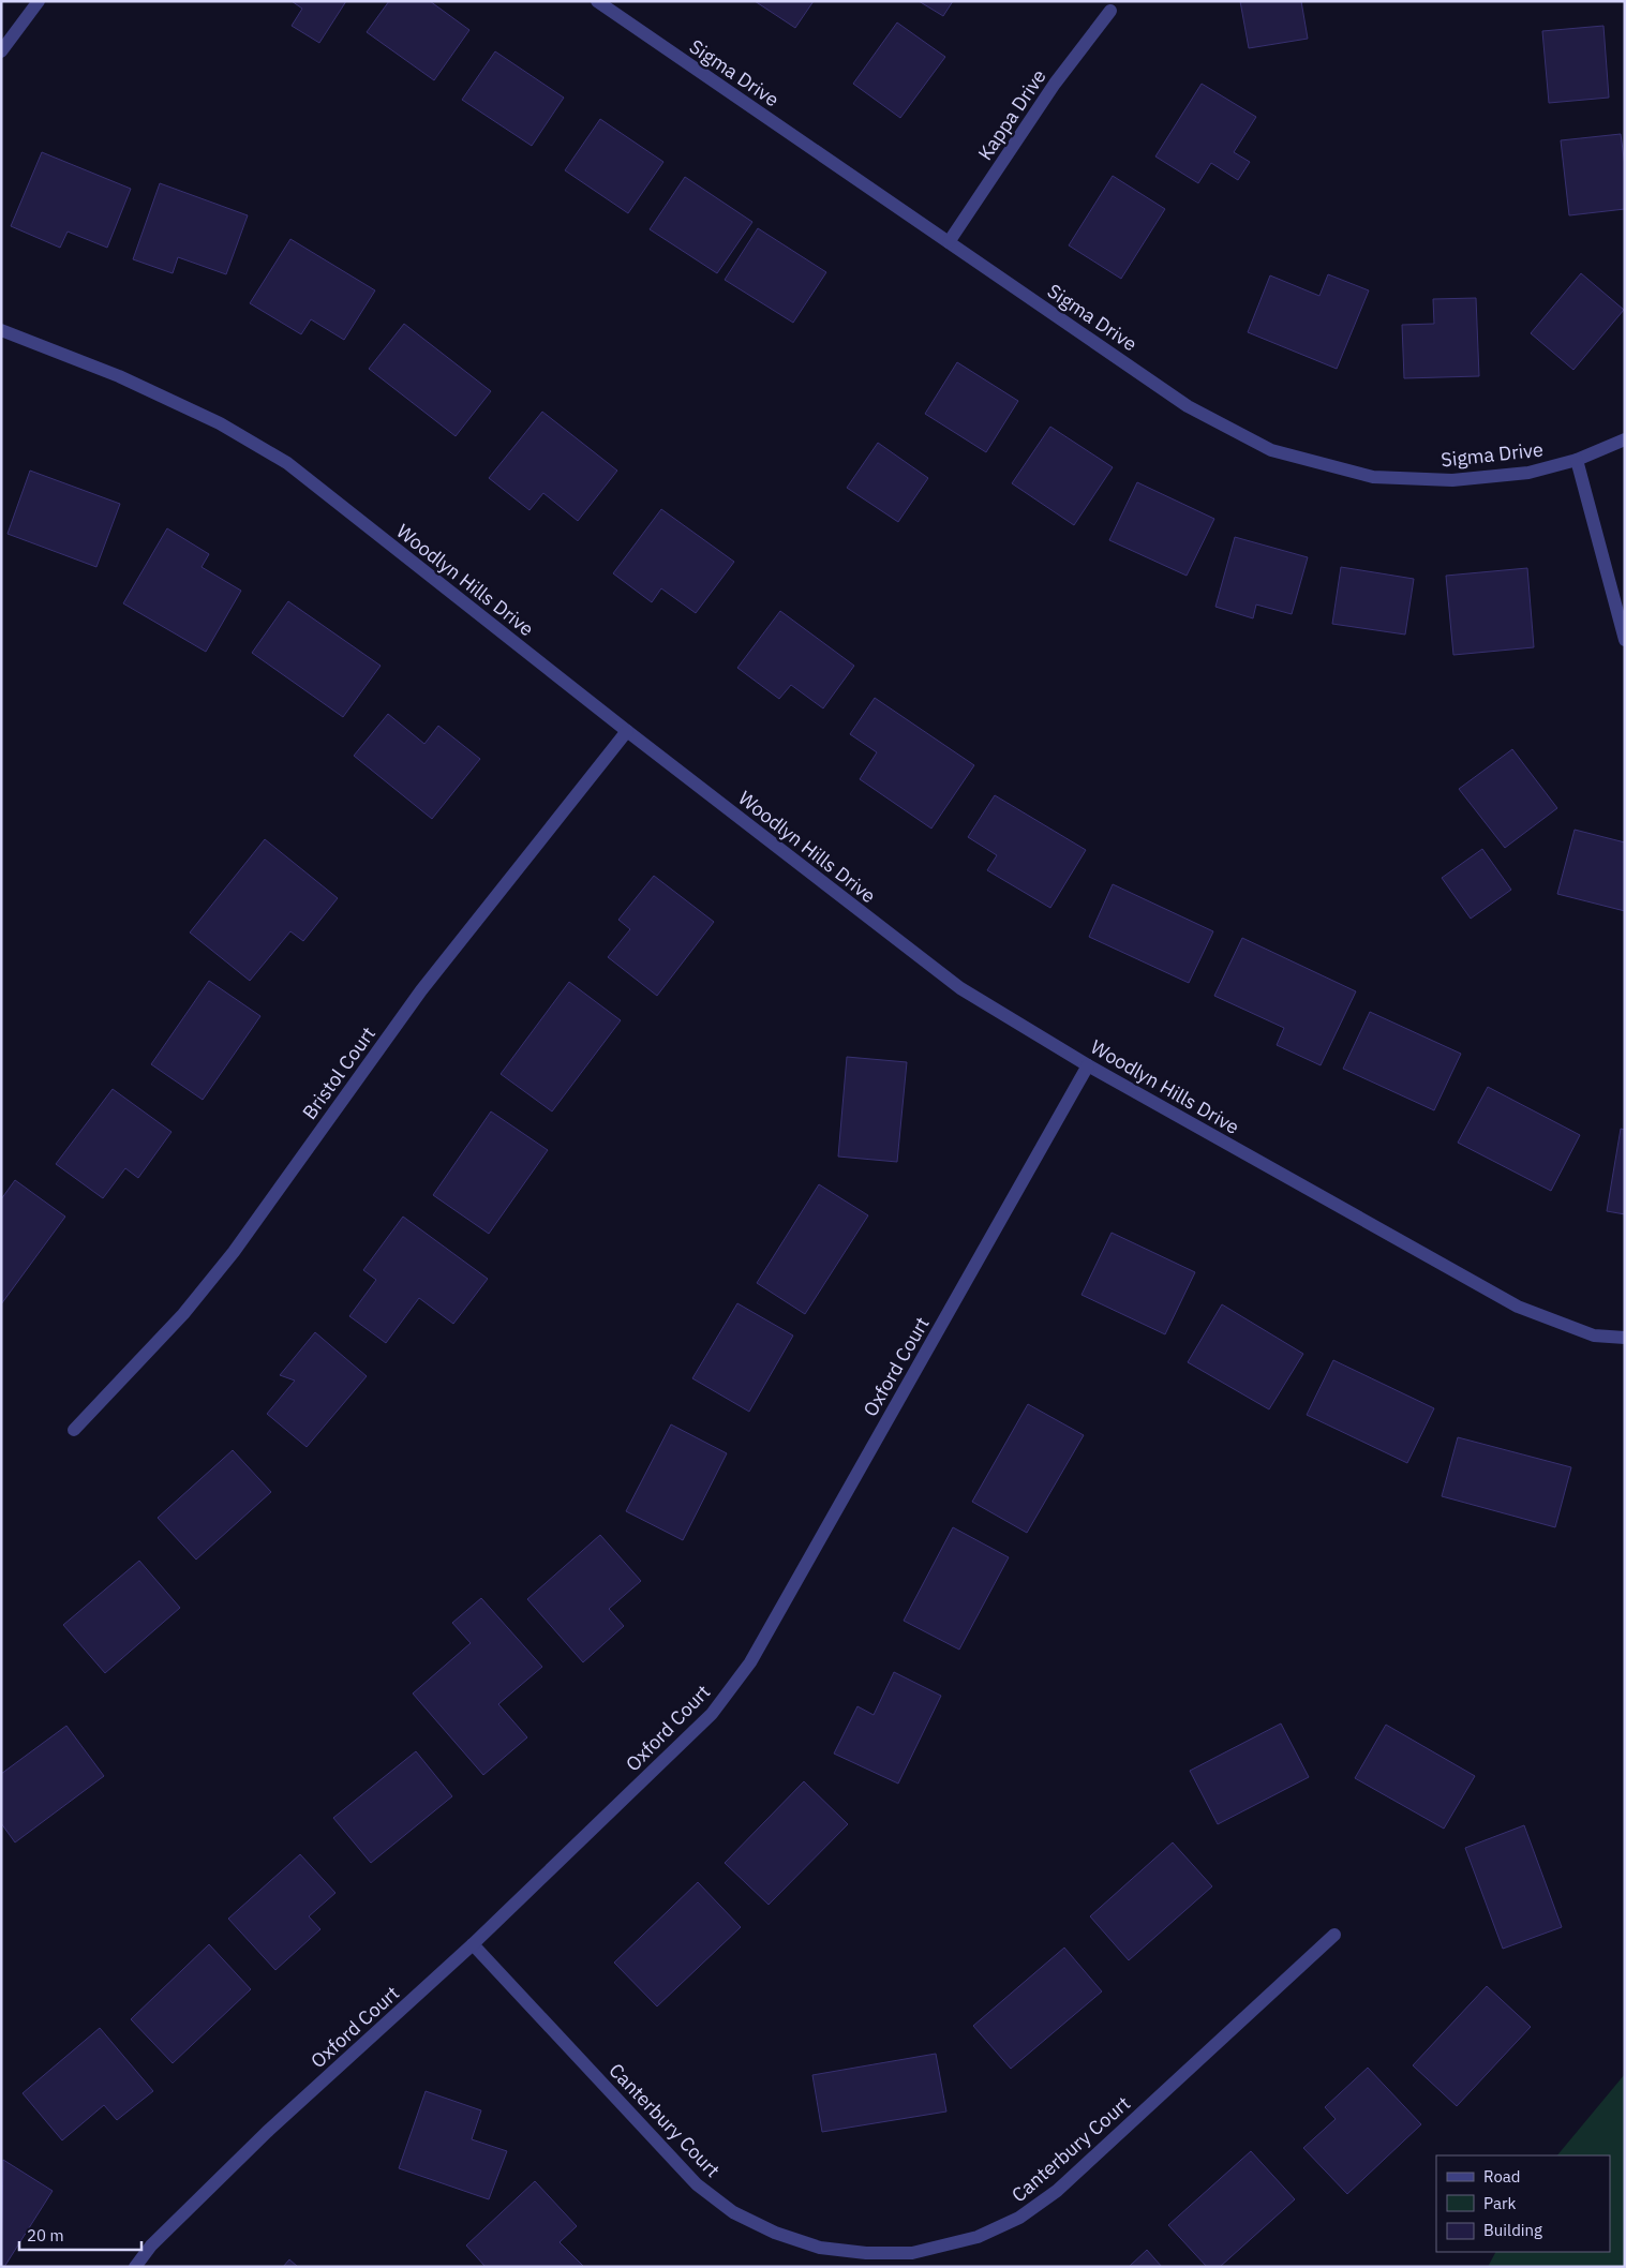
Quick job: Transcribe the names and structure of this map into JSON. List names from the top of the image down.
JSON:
{
  "streets": {
    "street": [
      "Sigma Drive",
      "Kappa Drive",
      "Woodlyn Hills Drive",
      "Bristol Court",
      "Oxford Court",
      "Canterbury Court"
    ]
  },
  "crossings": [
    ["Sigma Drive", "Kappa Drive"],
    ["Woodlyn Hills Drive", "Bristol Court"],
    ["Woodlyn Hills Drive", "Oxford Court"],
    ["Oxford Court", "Canterbury Court"]
  ],
  "legend": ["Road", "Park", "Building"],
  "scale_bar": "20 m"
}
